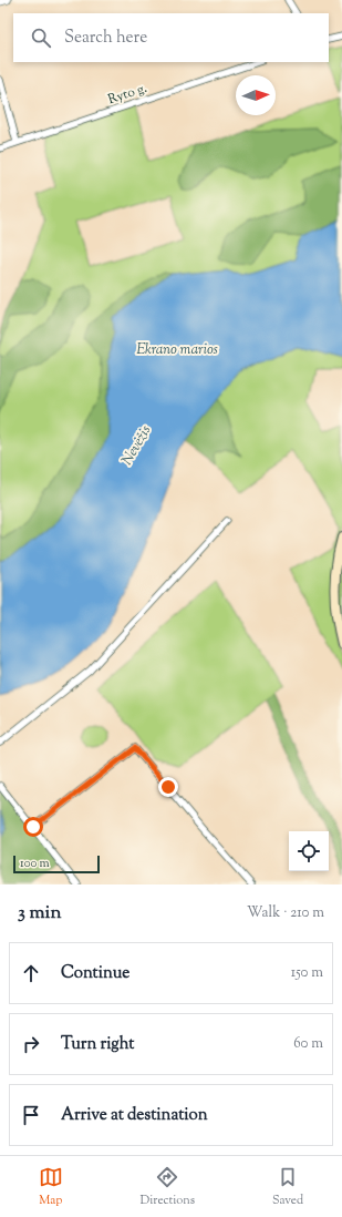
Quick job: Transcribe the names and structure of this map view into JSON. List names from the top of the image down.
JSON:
{
  "streets": {
    "street": ["Ryto g."]
  },
  "water": ["Ekrano marios", "Nevėžis"],
  "scale_bar": "100 m",
  "north": "right",
  "page": {
    "search": "Search here",
    "scale": "100 m",
    "heading": ["3 min", "Walk · 210 m"],
    "list": [
      ["Continue", "150 m"],
      ["Turn right", "60 m"],
      "Arrive at destination"
    ],
    "nav": ["Map", "Directions", "Saved"]
  }
}
